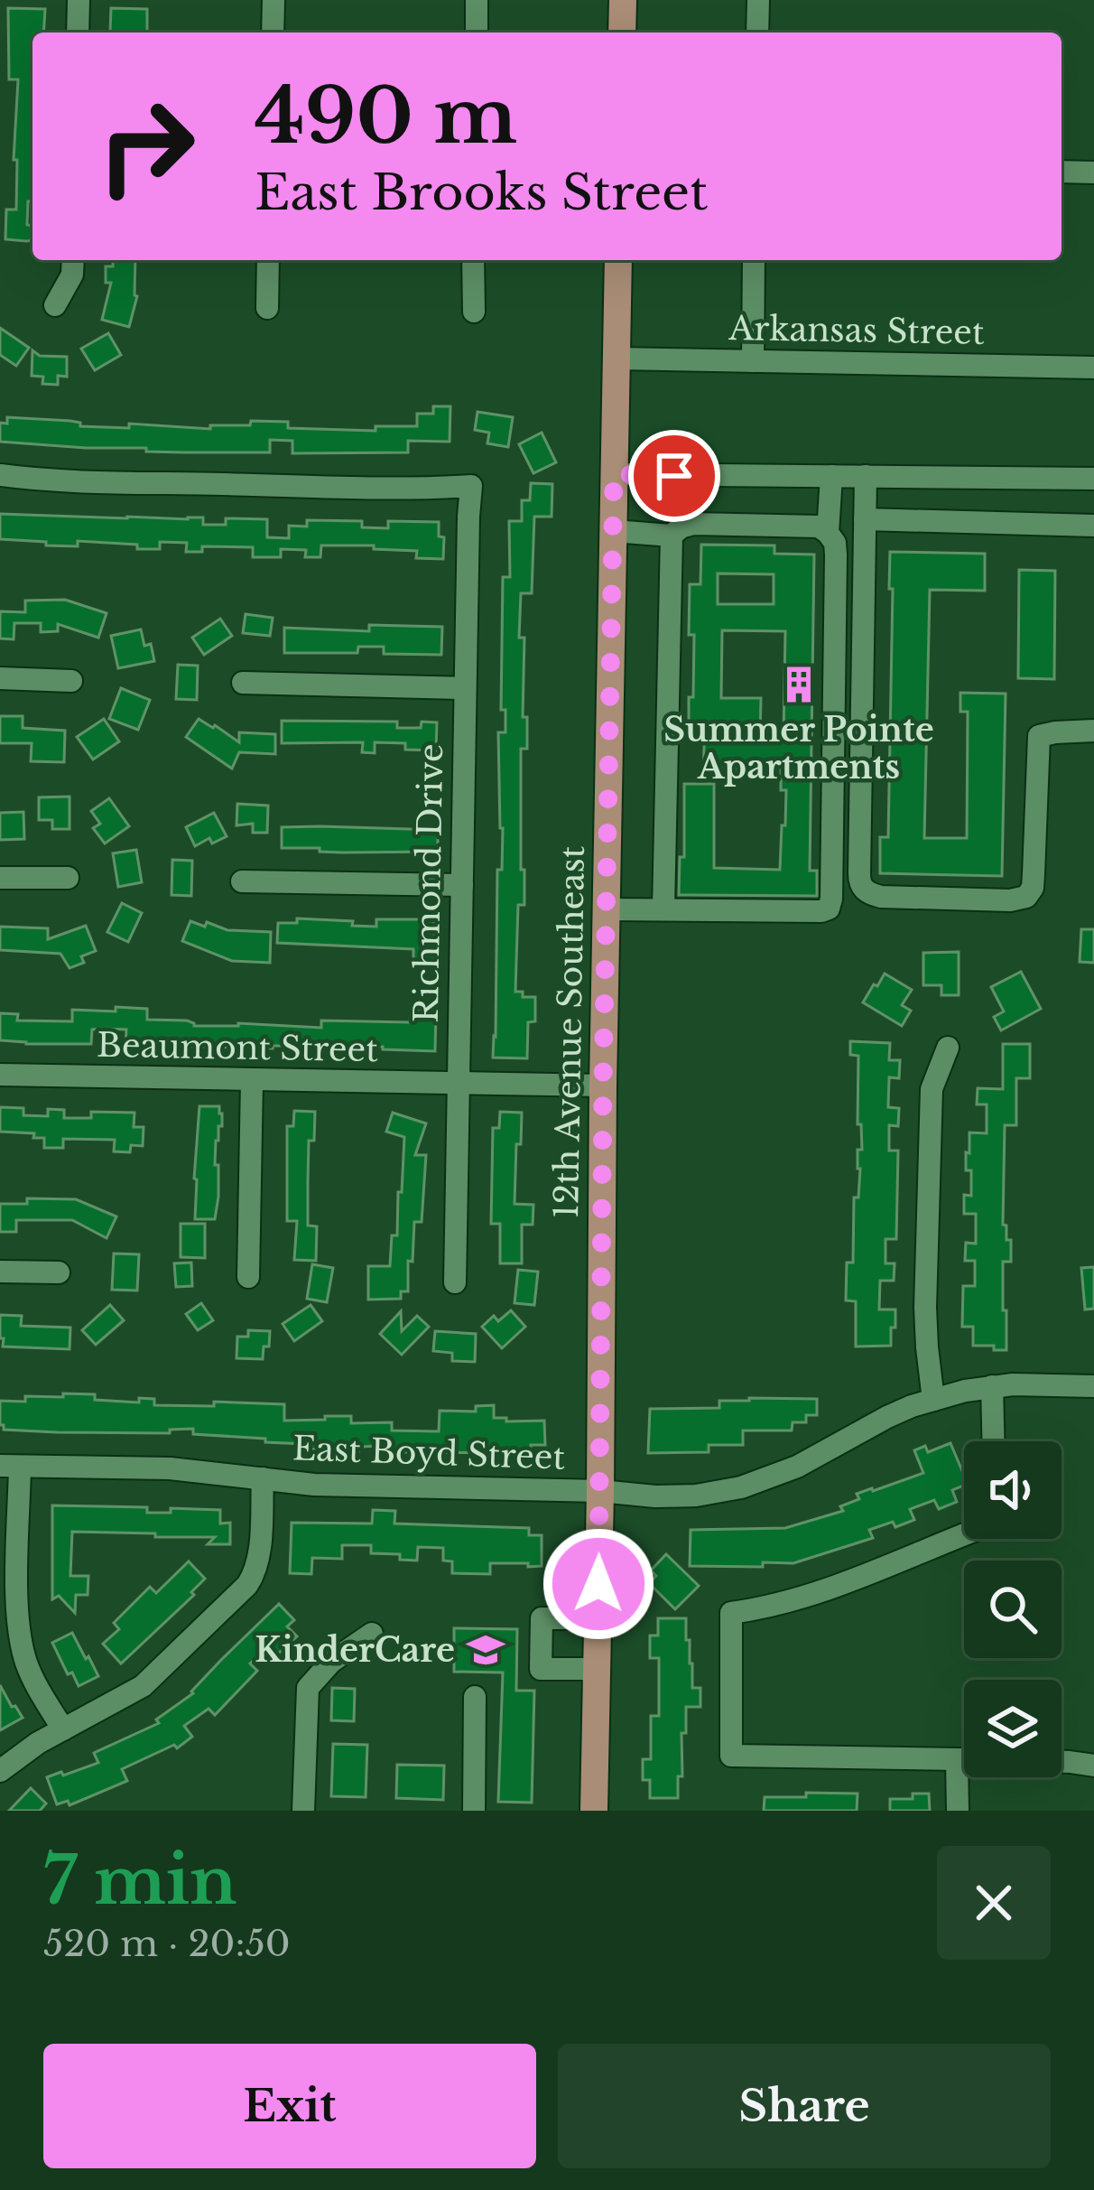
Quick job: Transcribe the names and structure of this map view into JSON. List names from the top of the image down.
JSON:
{
  "streets": {
    "main road": ["12th Avenue Southeast"],
    "street": [
      "Arkansas Street",
      "Richmond Drive",
      "Beaumont Street",
      "East Boyd Street"
    ]
  },
  "crossings": [
    ["Arkansas Street", "12th Avenue Southeast"],
    ["Richmond Drive", "Beaumont Street"],
    ["12th Avenue Southeast", "Beaumont Street"],
    ["12th Avenue Southeast", "East Boyd Street"]
  ],
  "places": {
    "building": ["Summer Pointe Apartments"],
    "school or university": ["KinderCare"]
  },
  "page": {
    "turn": ["490 m", "East Brooks Street"],
    "heading": ["7 min", "520 m · 20:50"],
    "buttons": ["Exit", "Share"]
  }
}
